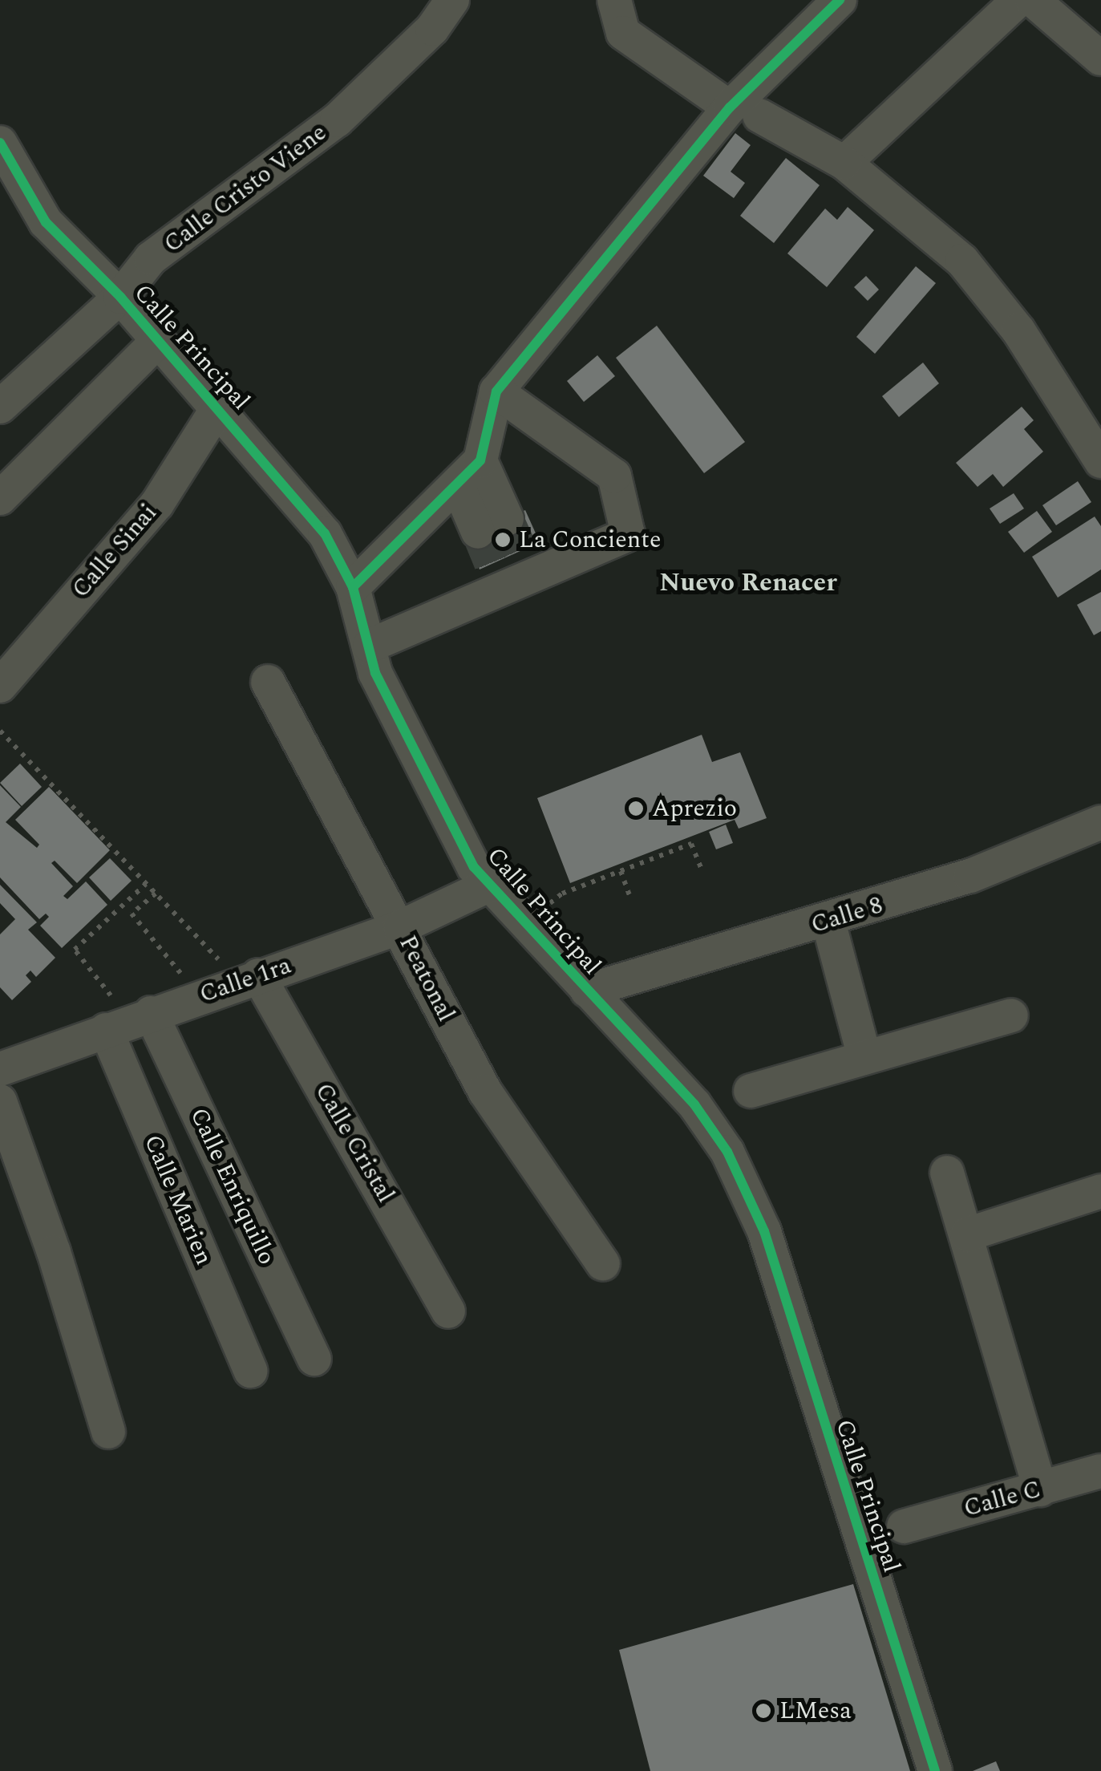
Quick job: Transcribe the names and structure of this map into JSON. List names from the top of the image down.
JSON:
{
  "streets": {
    "street": [
      "Calle Cristo Viene",
      "Calle Principal",
      "Calle Sinai",
      "Calle 8",
      "Peatonal",
      "Calle 1ra",
      "Calle Cristal",
      "Calle Enriquillo",
      "Calle Marien",
      "Calle C"
    ]
  },
  "crossings": [
    ["Calle Cristo Viene", "Calle Principal"],
    ["Calle Principal", "Calle Sinai"],
    ["Calle Principal", "Calle 8"],
    ["Calle Principal", "Calle 1ra"],
    ["Peatonal", "Calle 1ra"],
    ["Calle 1ra", "Calle Cristal"],
    ["Calle 1ra", "Calle Enriquillo"],
    ["Calle 1ra", "Calle Marien"],
    ["Calle Enriquillo", "Calle Marien"]
  ],
  "districts": ["Nuevo Renacer"],
  "places": ["La Conciente", "Aprezio", "LMesa"]
}
